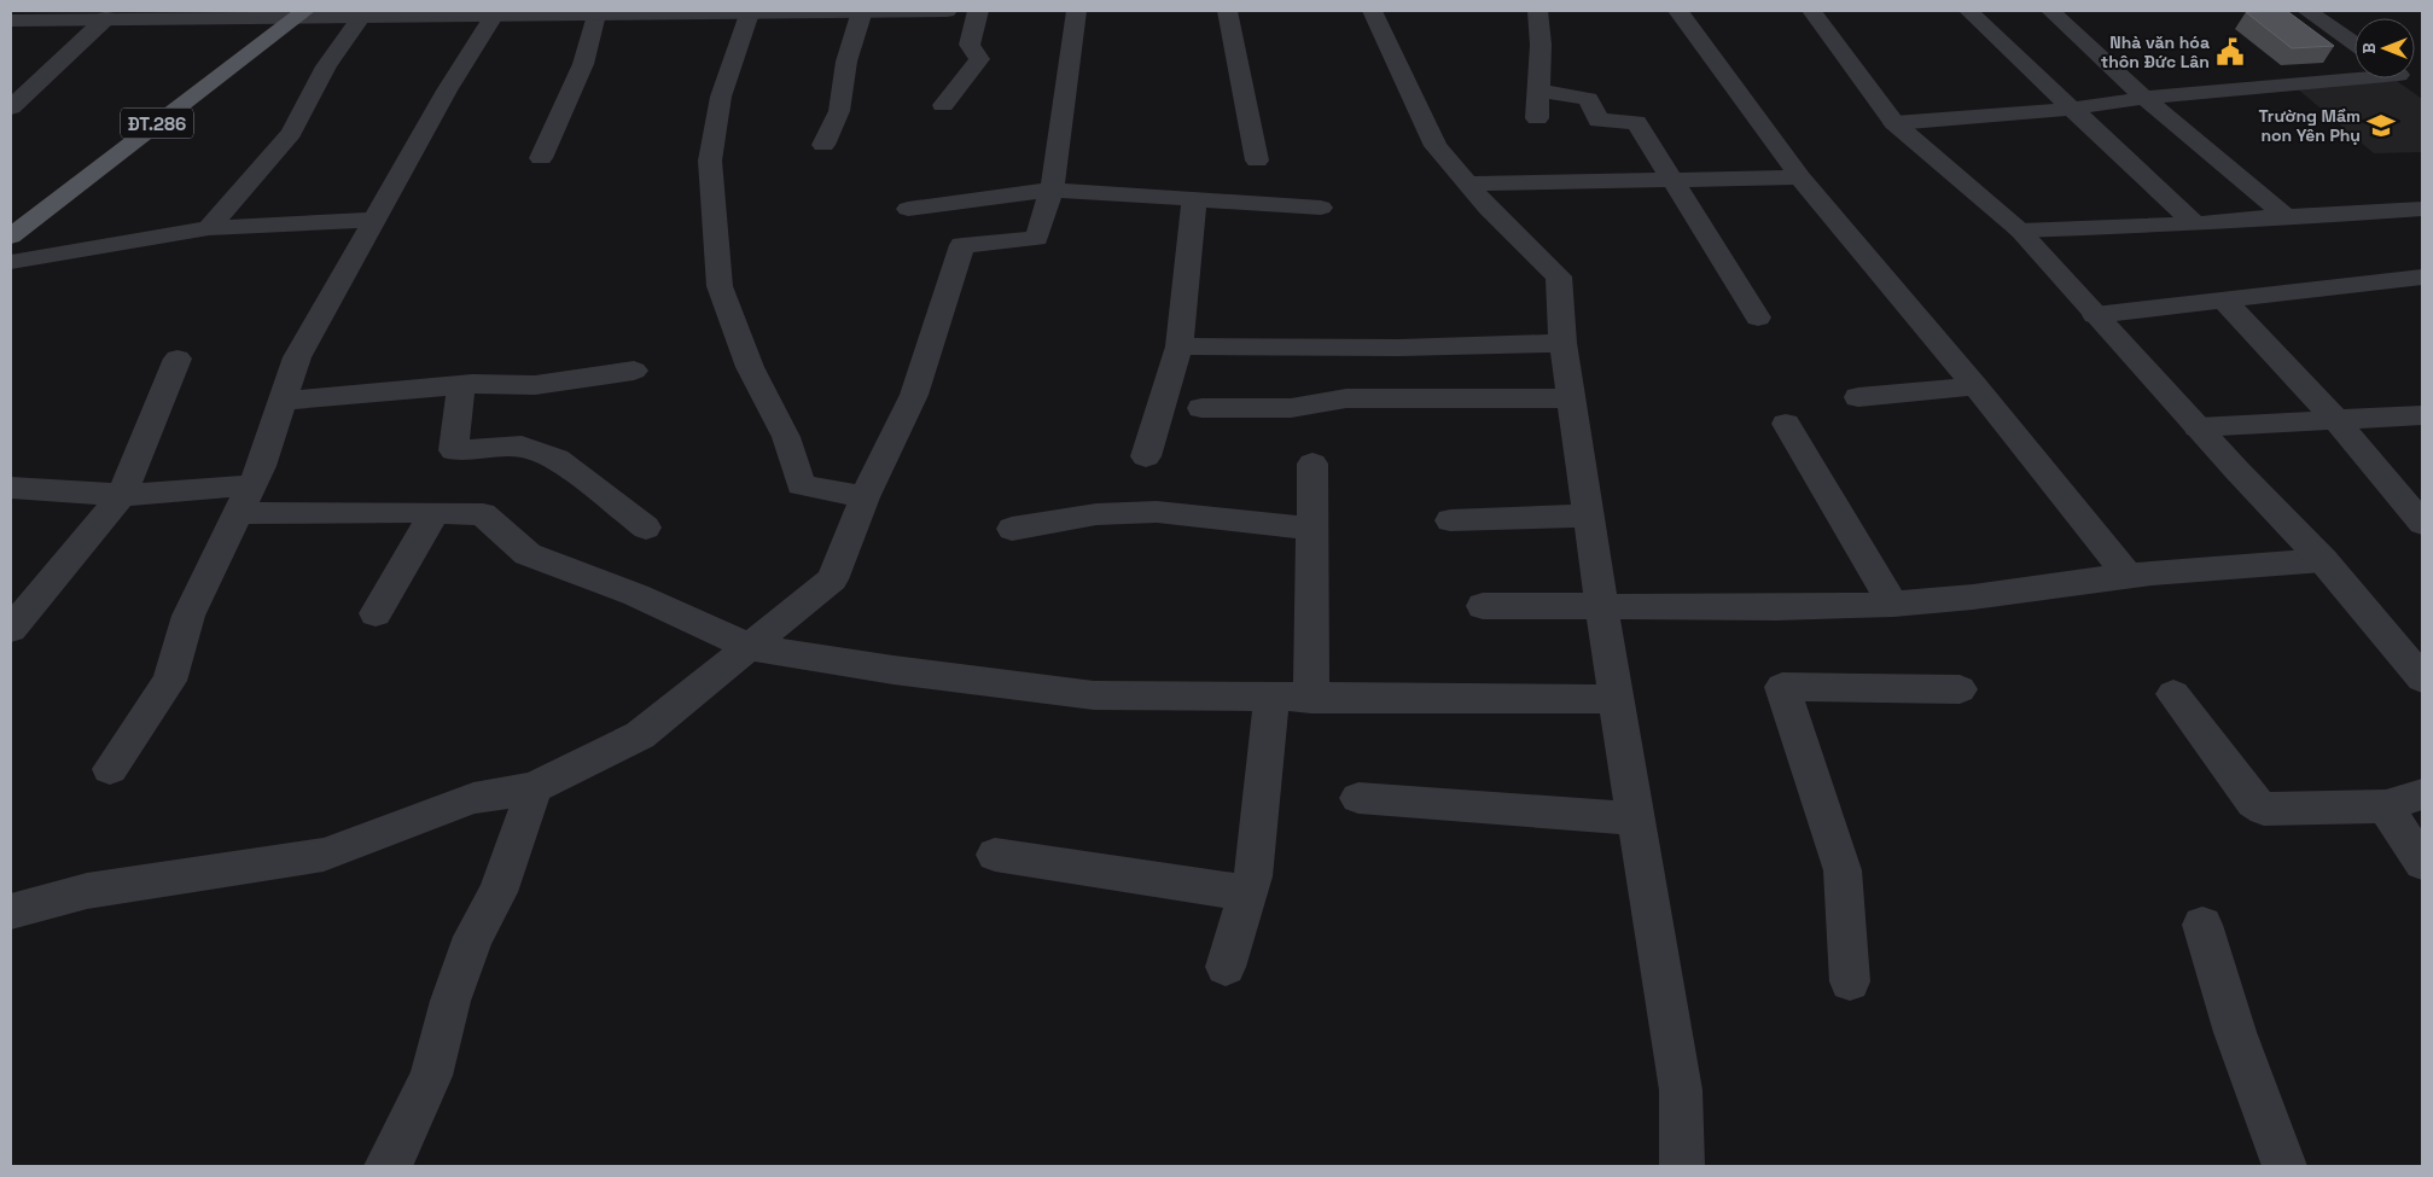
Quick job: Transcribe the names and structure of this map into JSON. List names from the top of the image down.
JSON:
{
  "streets": {
    "main road": ["ĐT.286"]
  },
  "places": {
    "public building": ["Nhà văn hóa thôn Đức Lân"],
    "school or university": ["Trường Mầm non Yên Phụ"]
  },
  "north": "left"
}
